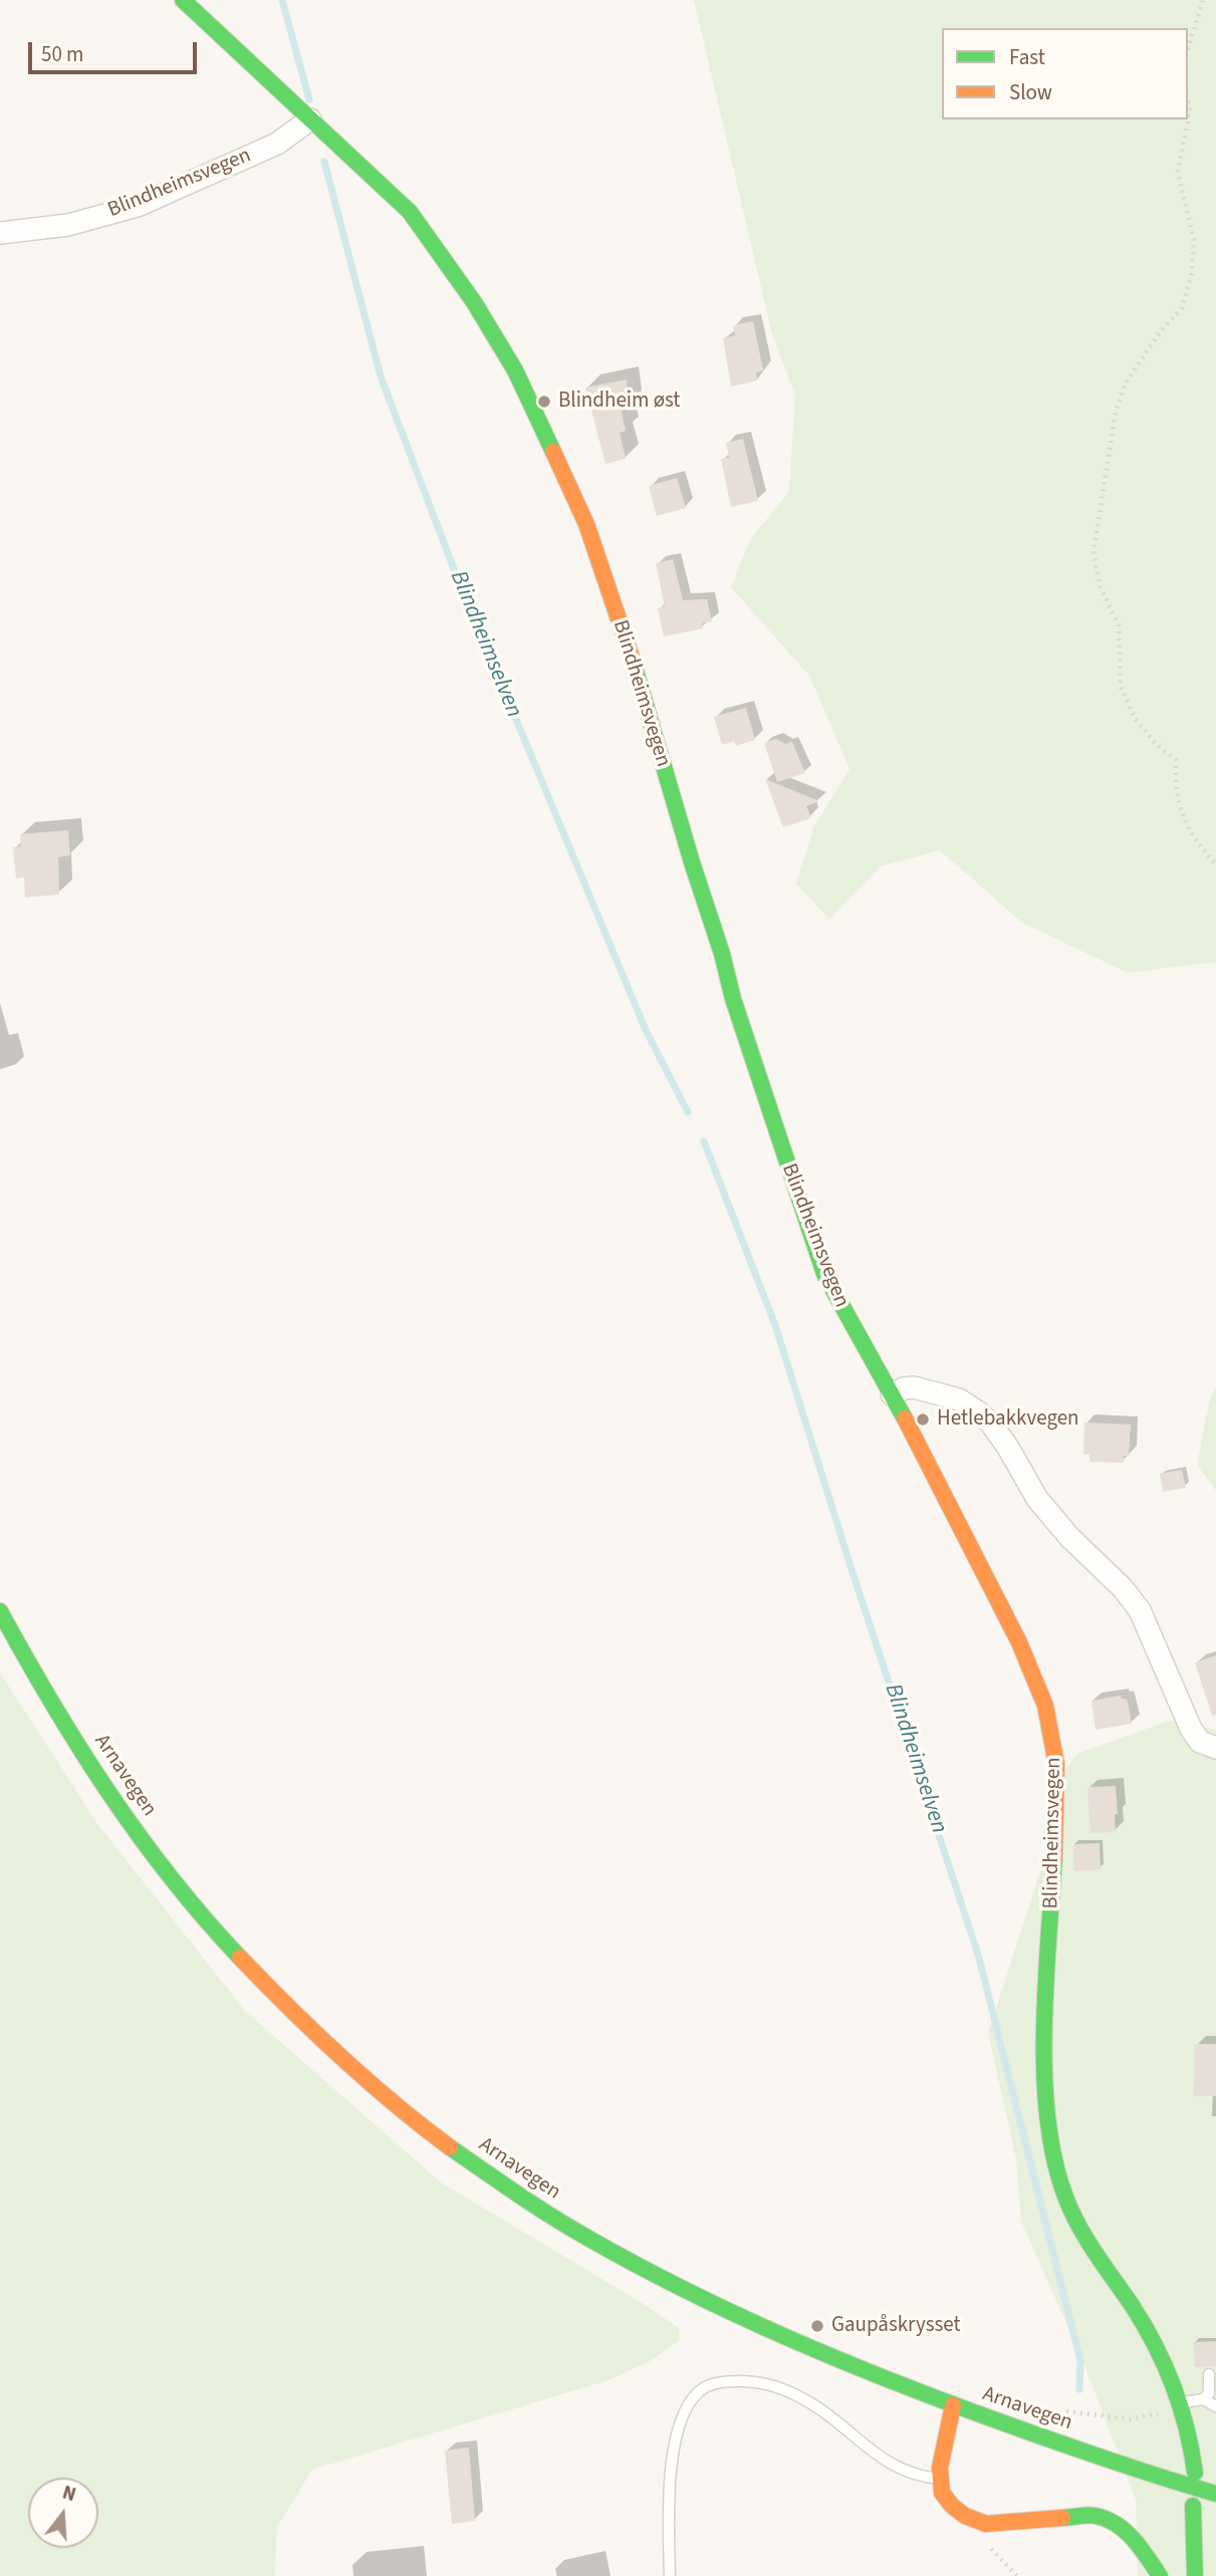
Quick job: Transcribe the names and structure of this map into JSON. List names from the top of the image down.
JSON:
{
  "streets": {
    "main road": ["Blindheimsvegen", "Arnavegen"]
  },
  "water": ["Blindheimselven"],
  "places": ["Blindheim øst", "Hetlebakkvegen", "Gaupåskrysset"],
  "legend": ["Fast", "Slow"],
  "scale_bar": "50 m",
  "north": "top"
}
